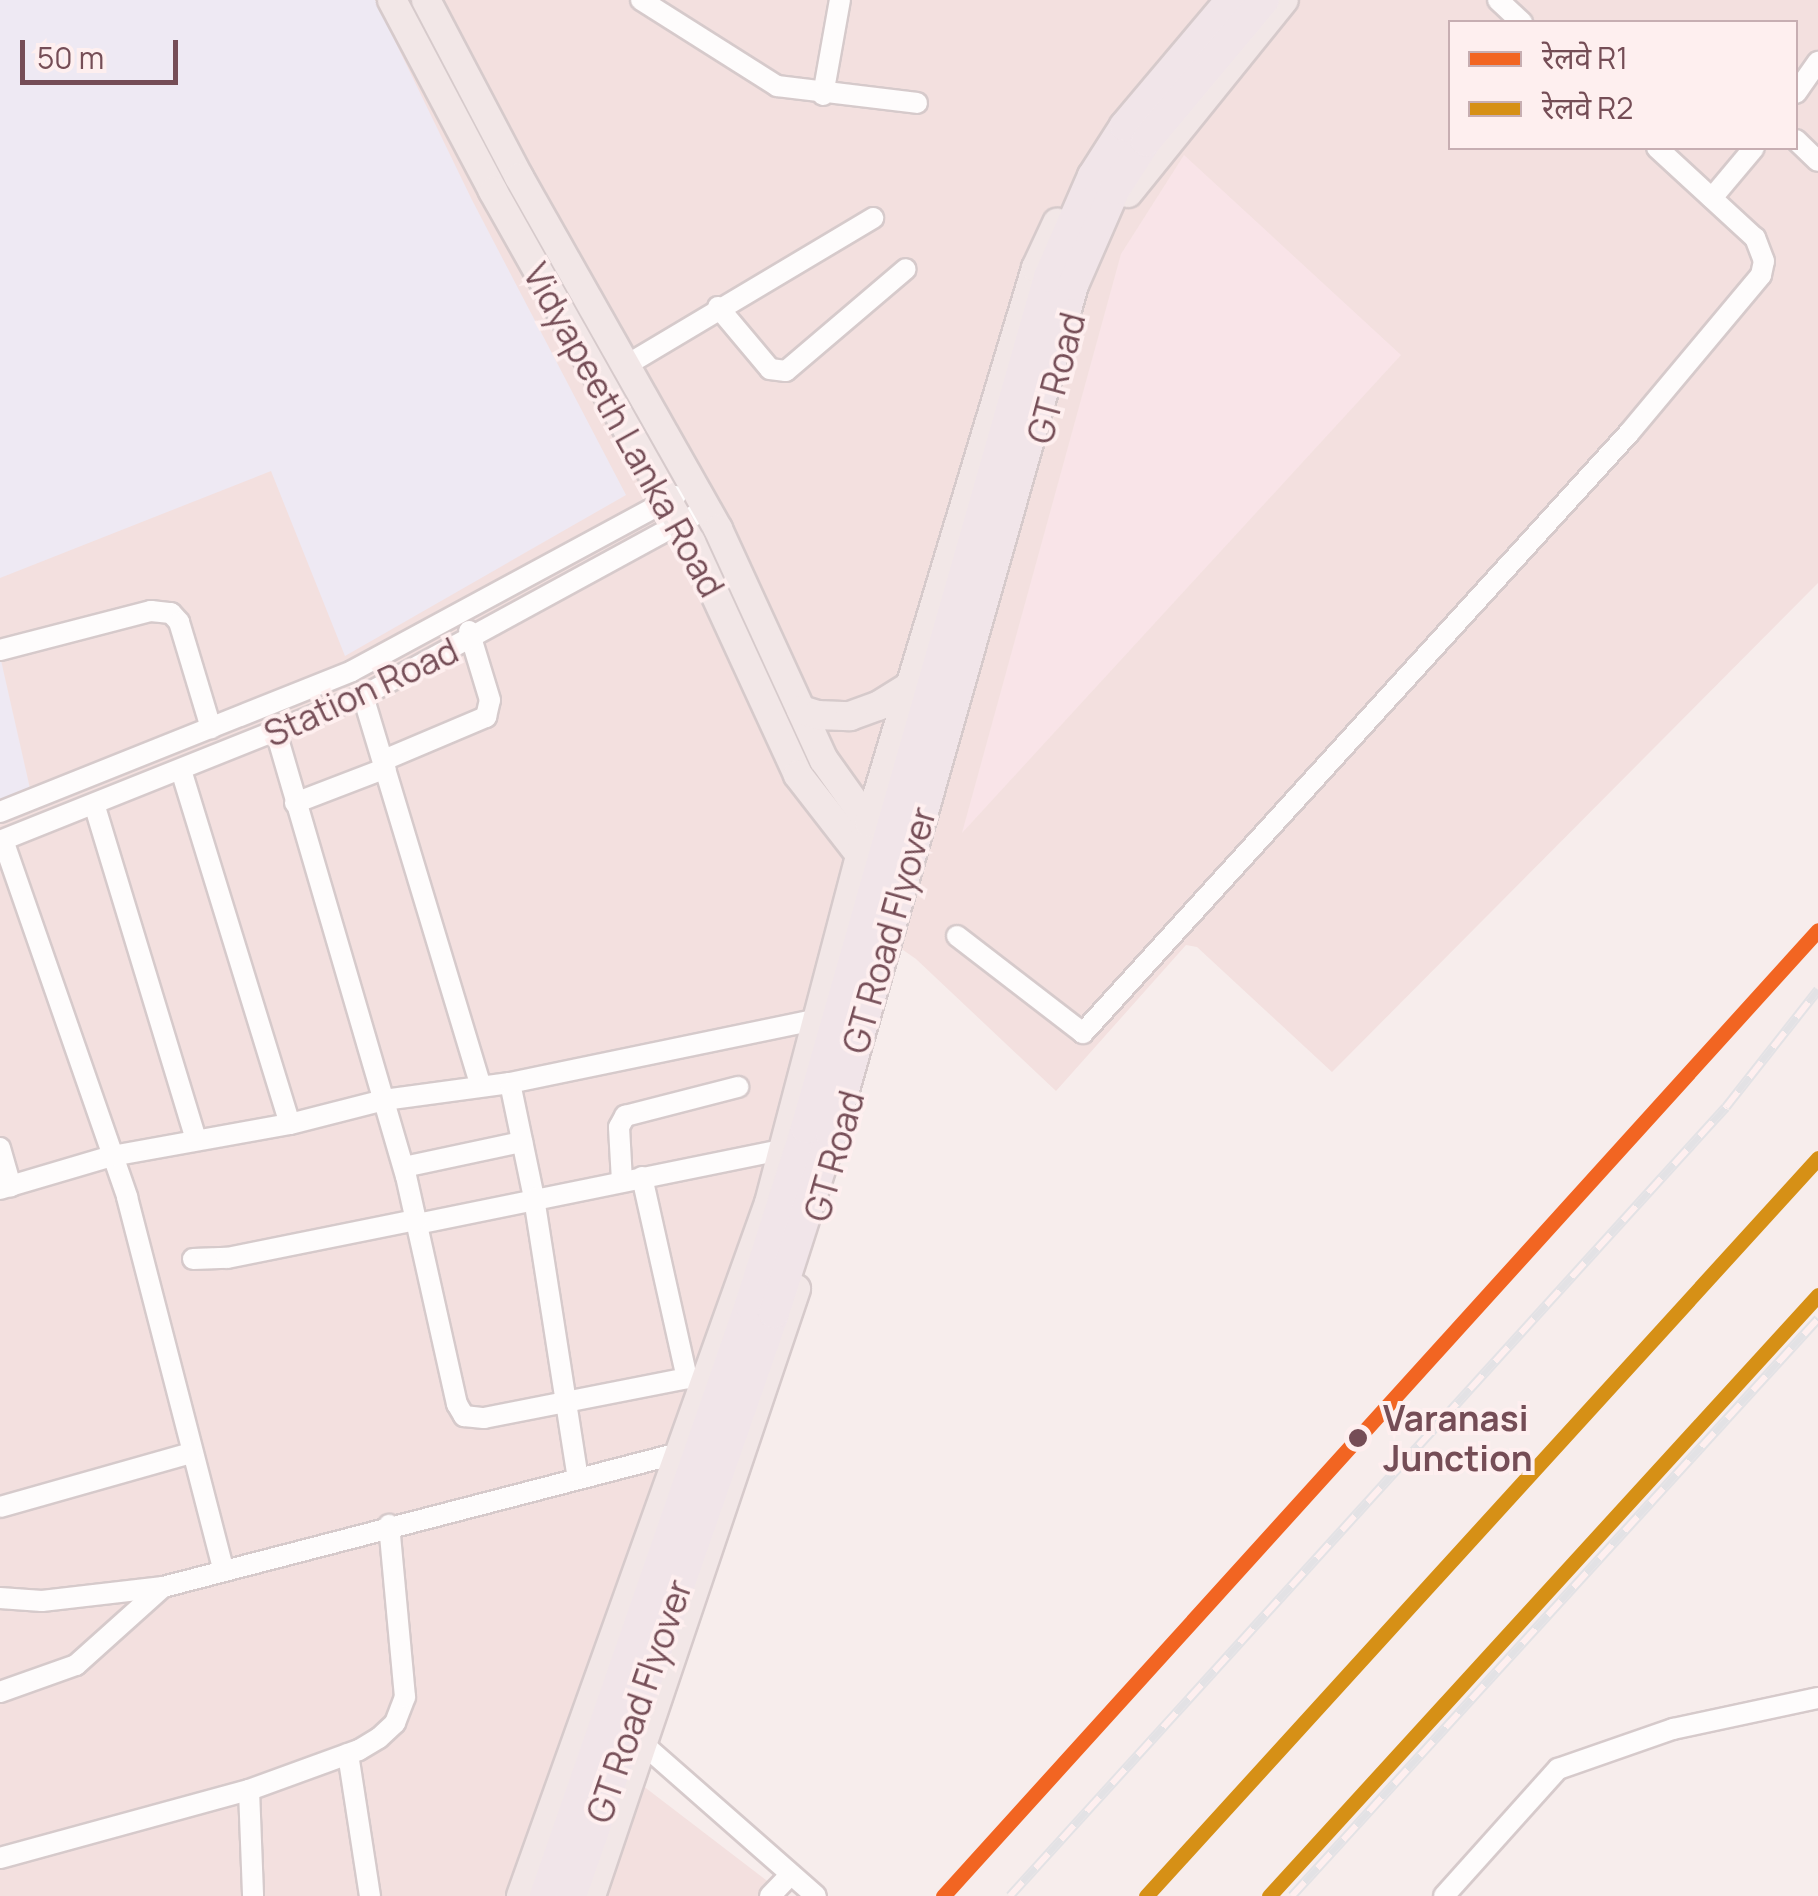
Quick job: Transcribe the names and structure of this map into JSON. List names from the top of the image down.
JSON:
{
  "streets": {
    "highway": ["GT Road Flyover"],
    "main road": ["GT Road", "Vidyapeeth Lanka Road"],
    "street": ["Station Road"]
  },
  "crossings": [
    ["GT Road", "Vidyapeeth Lanka Road"],
    ["Vidyapeeth Lanka Road", "Station Road"]
  ],
  "places": ["Varanasi Junction"],
  "lines": ["rail line R1", "rail line R2"],
  "legend": ["रेलवे R1", "रेलवे R2"],
  "scale_bar": "50 m"
}
